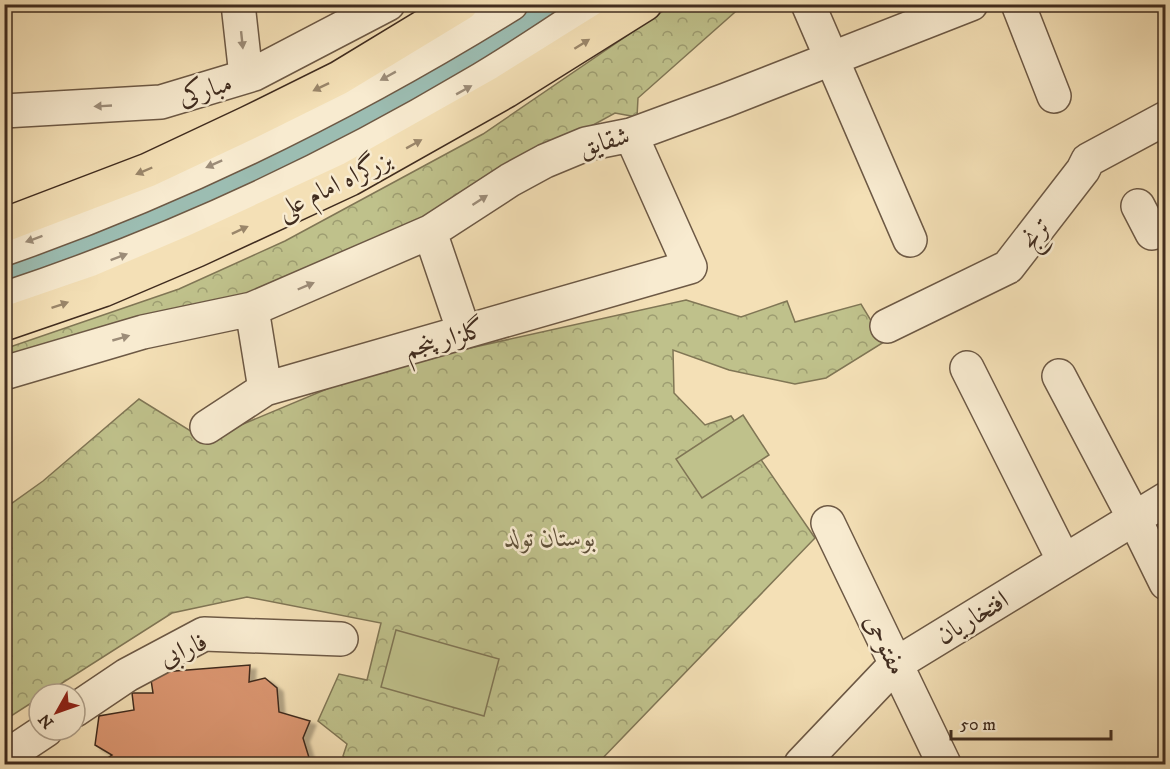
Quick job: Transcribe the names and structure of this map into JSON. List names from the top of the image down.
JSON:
{
  "streets": {
    "highway": ["بزرگراه امام علی"],
    "street": [
      "مبارکی",
      "شقایق",
      "ترنج",
      "گلزار پنجم",
      "افتخاریان",
      "مفتوحی",
      "فارابی"
    ]
  },
  "crossings": [
    ["شقایق", "گلزار پنجم"],
    ["افتخاریان", "مفتوحی"]
  ],
  "parks": ["بوستان تولد"],
  "scale_bar": "50 m",
  "north": "bottom left"
}
